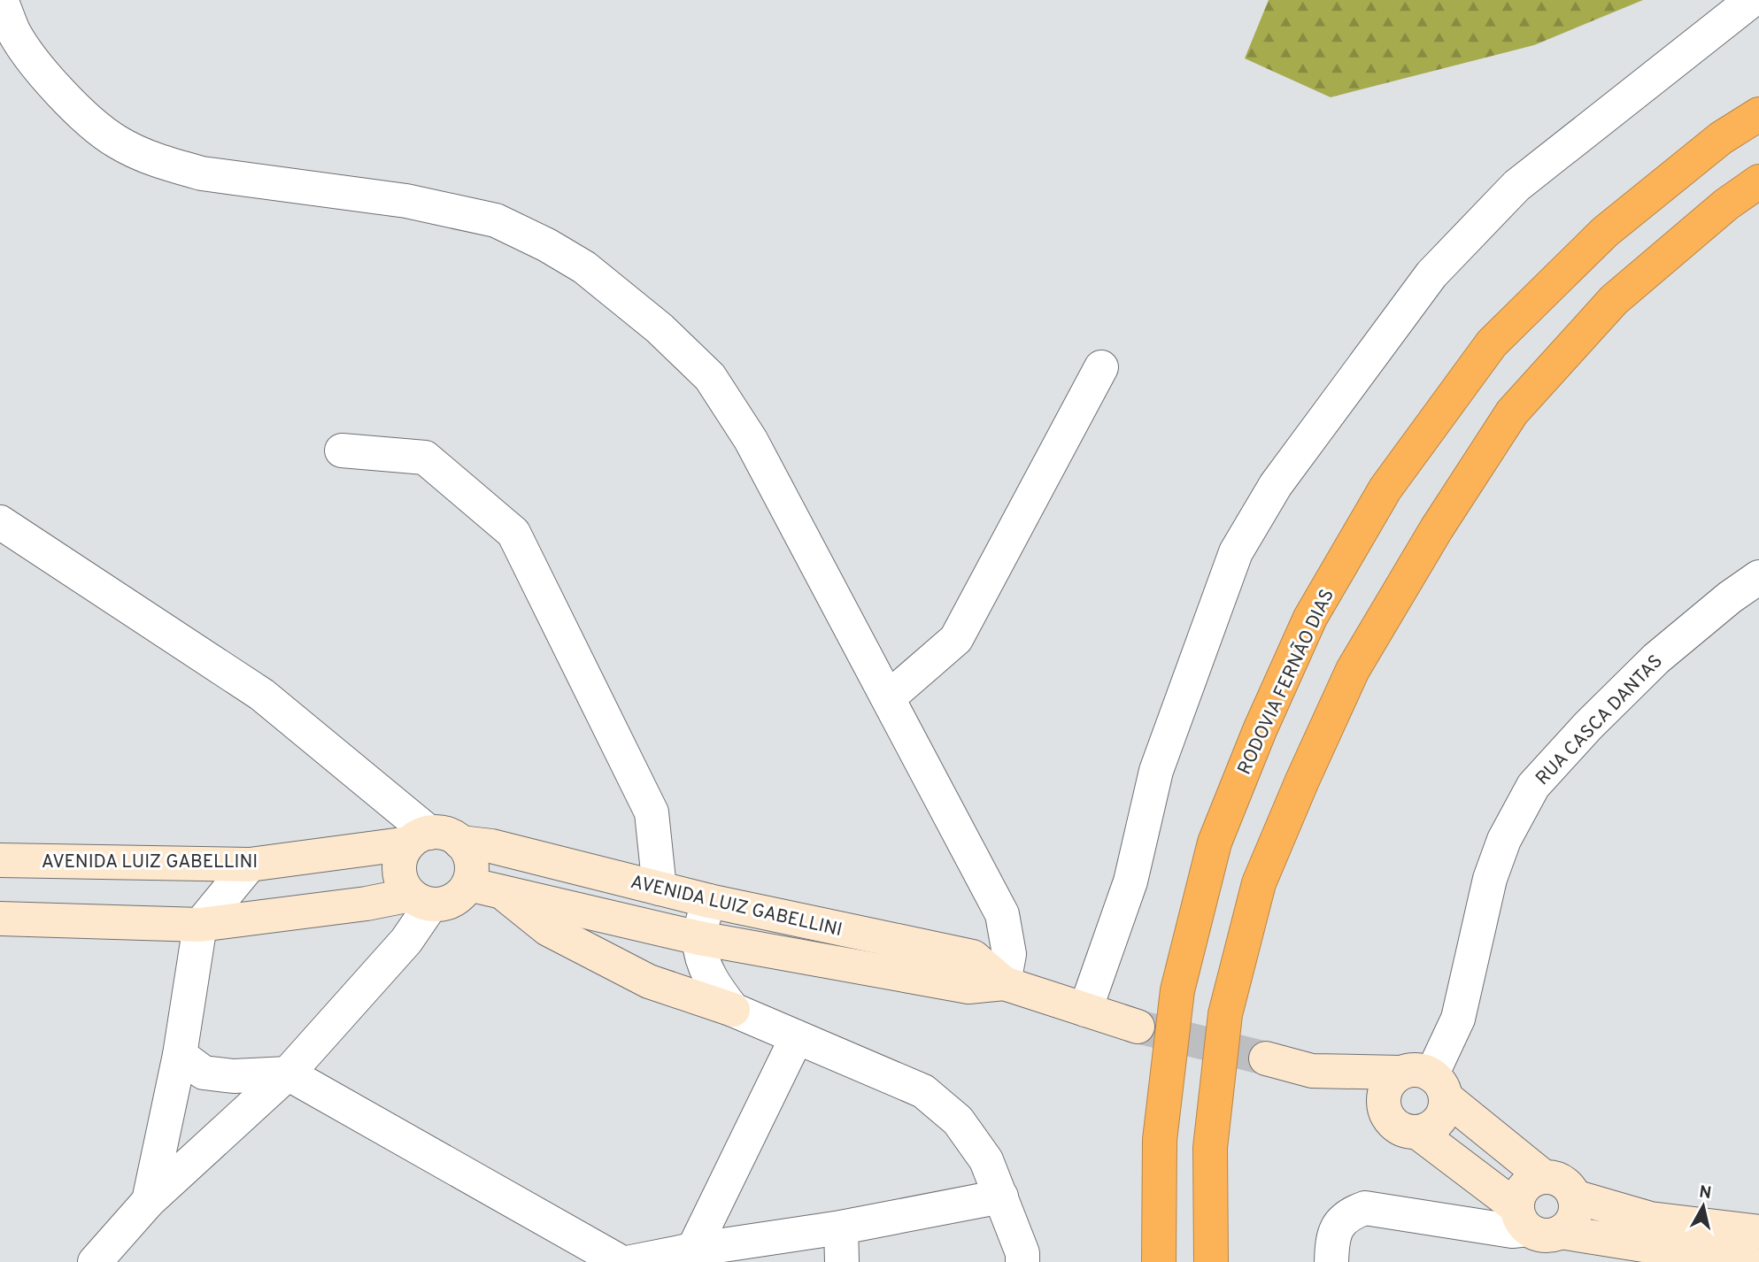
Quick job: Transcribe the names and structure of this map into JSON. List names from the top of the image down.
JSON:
{
  "streets": {
    "highway": ["RODOVIA FERNÃO DIAS"],
    "main road": ["AVENIDA LUIZ GABELLINI"],
    "street": ["RUA CASCA DANTAS"]
  },
  "north": "top"
}
